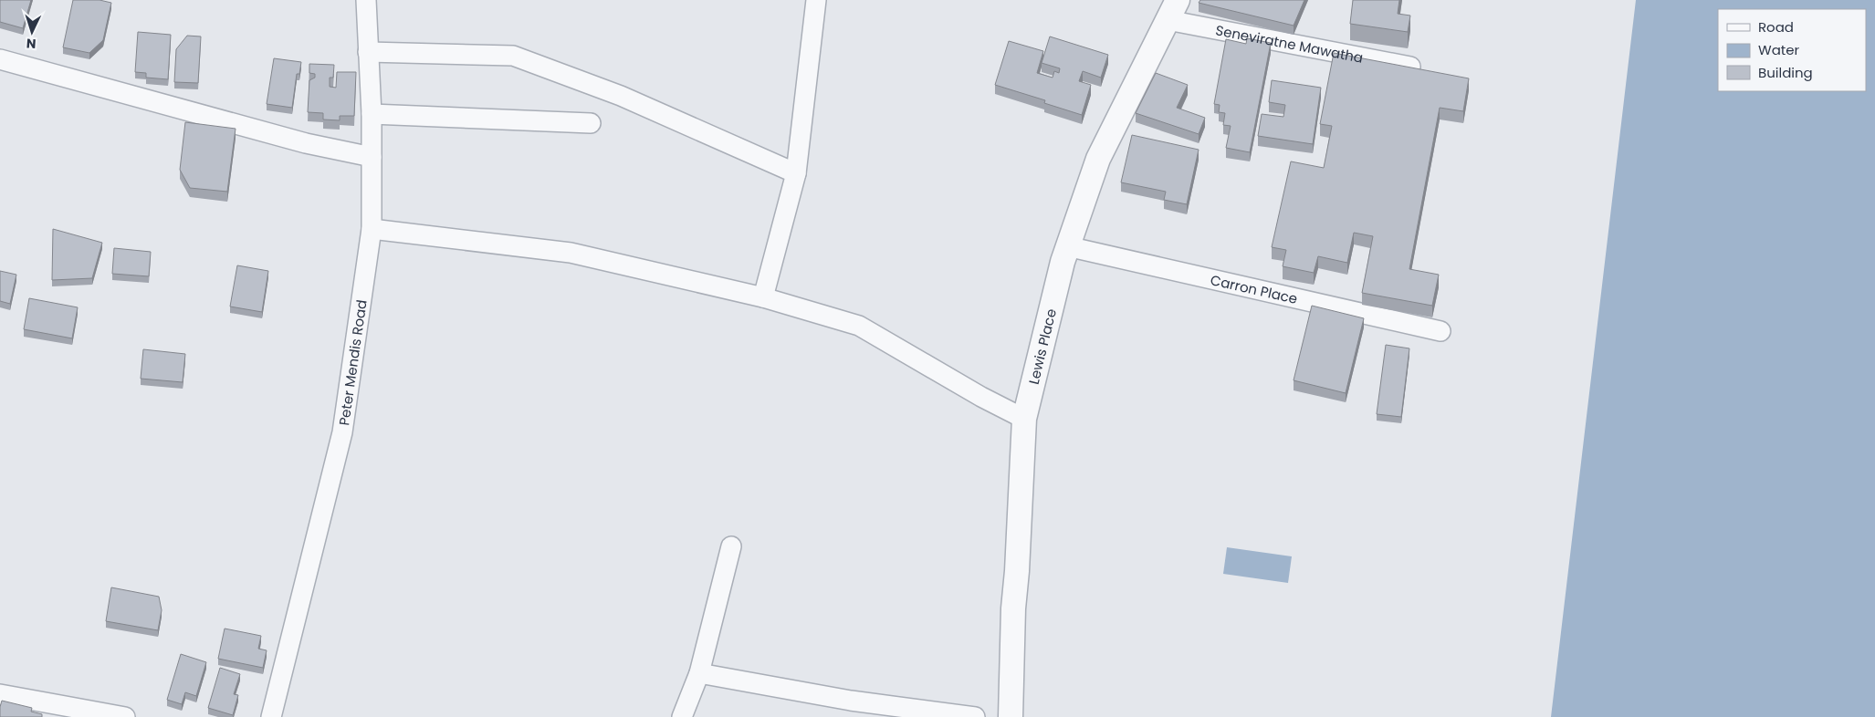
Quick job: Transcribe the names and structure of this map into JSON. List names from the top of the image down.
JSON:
{
  "streets": {
    "street": [
      "Seneviratne Mawatha",
      "Carron Place",
      "Lewis Place",
      "Peter Mendis Road"
    ]
  },
  "crossings": [
    ["Seneviratne Mawatha", "Lewis Place"],
    ["Carron Place", "Lewis Place"]
  ],
  "legend": ["Road", "Water", "Building"],
  "north": "bottom"
}
